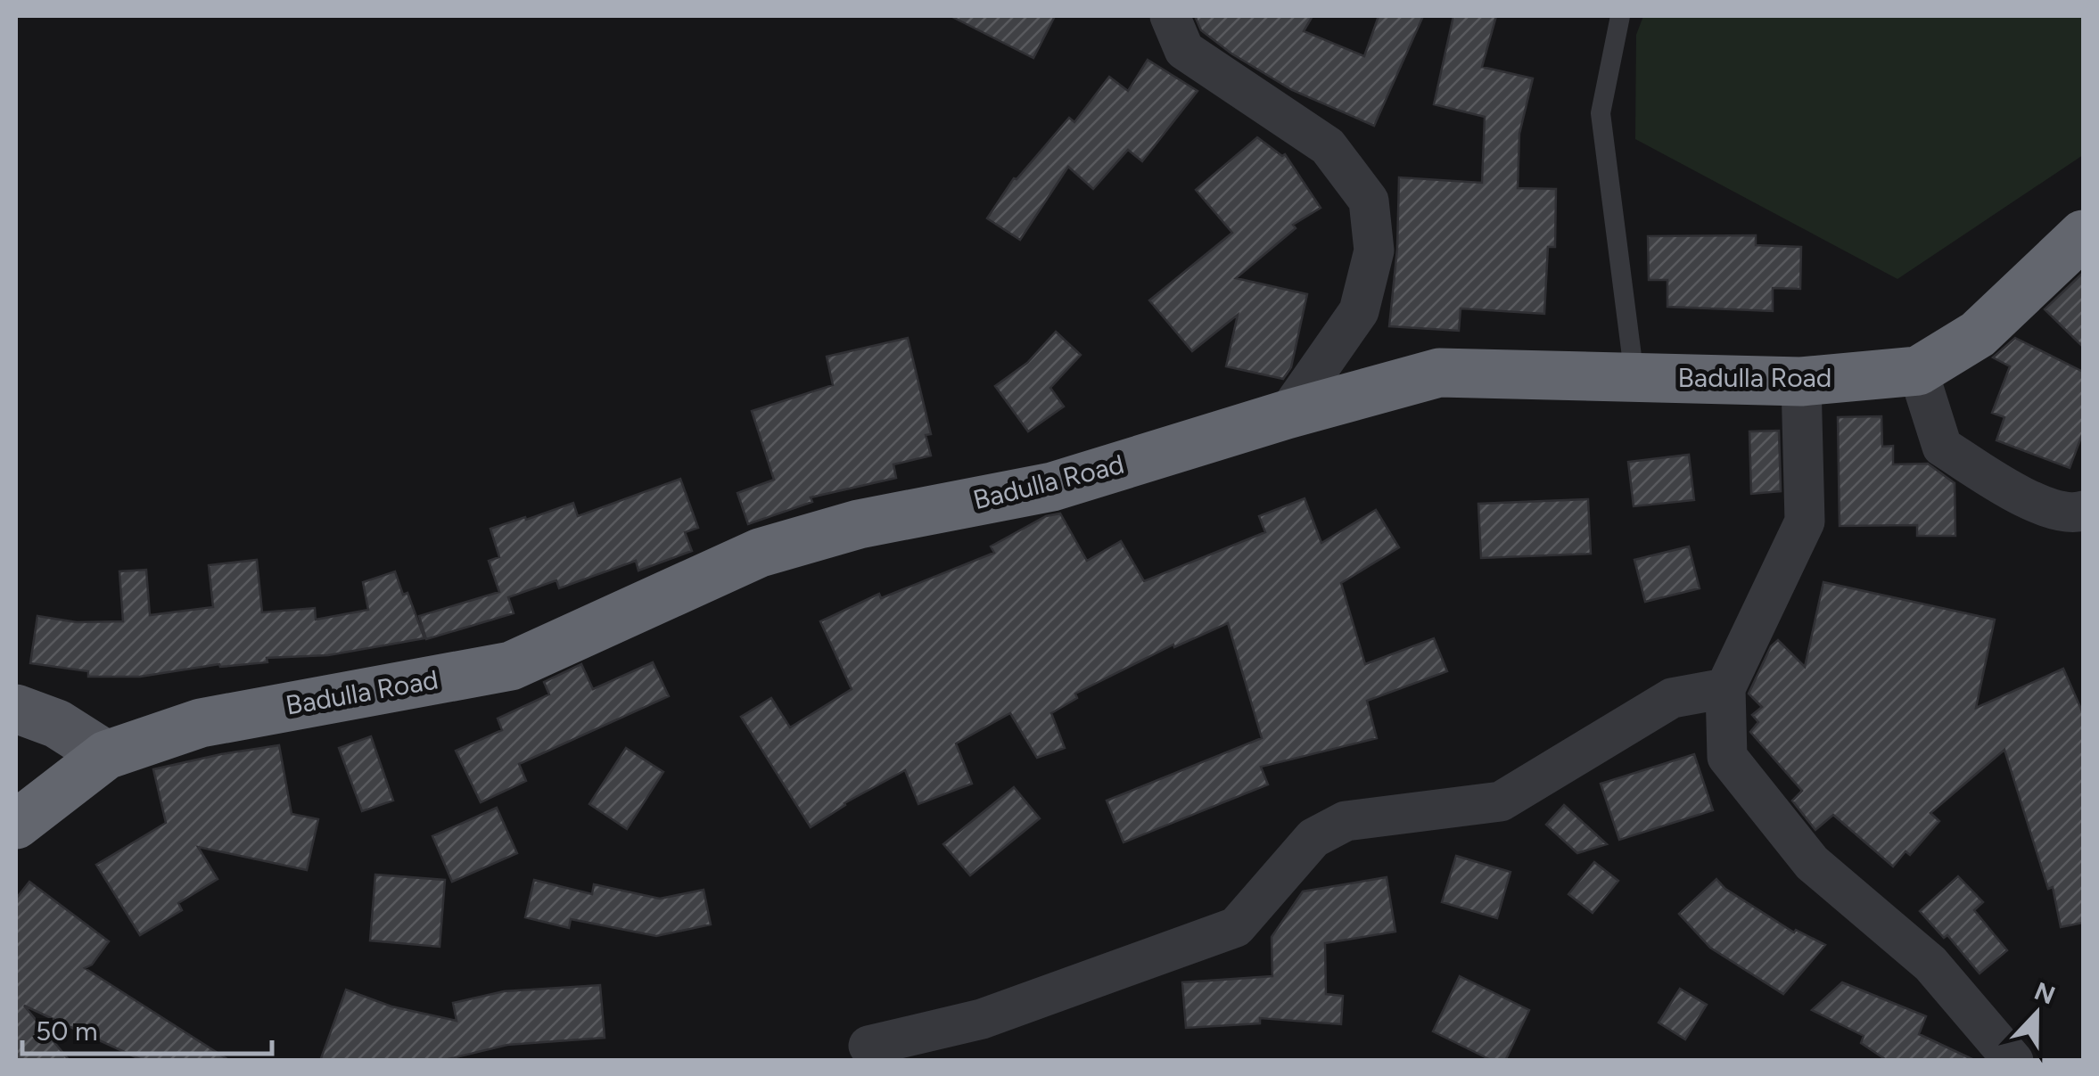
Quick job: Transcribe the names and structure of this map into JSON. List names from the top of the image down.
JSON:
{
  "streets": {
    "highway": ["Badulla Road"]
  },
  "scale_bar": "50 m",
  "north": "top"
}
